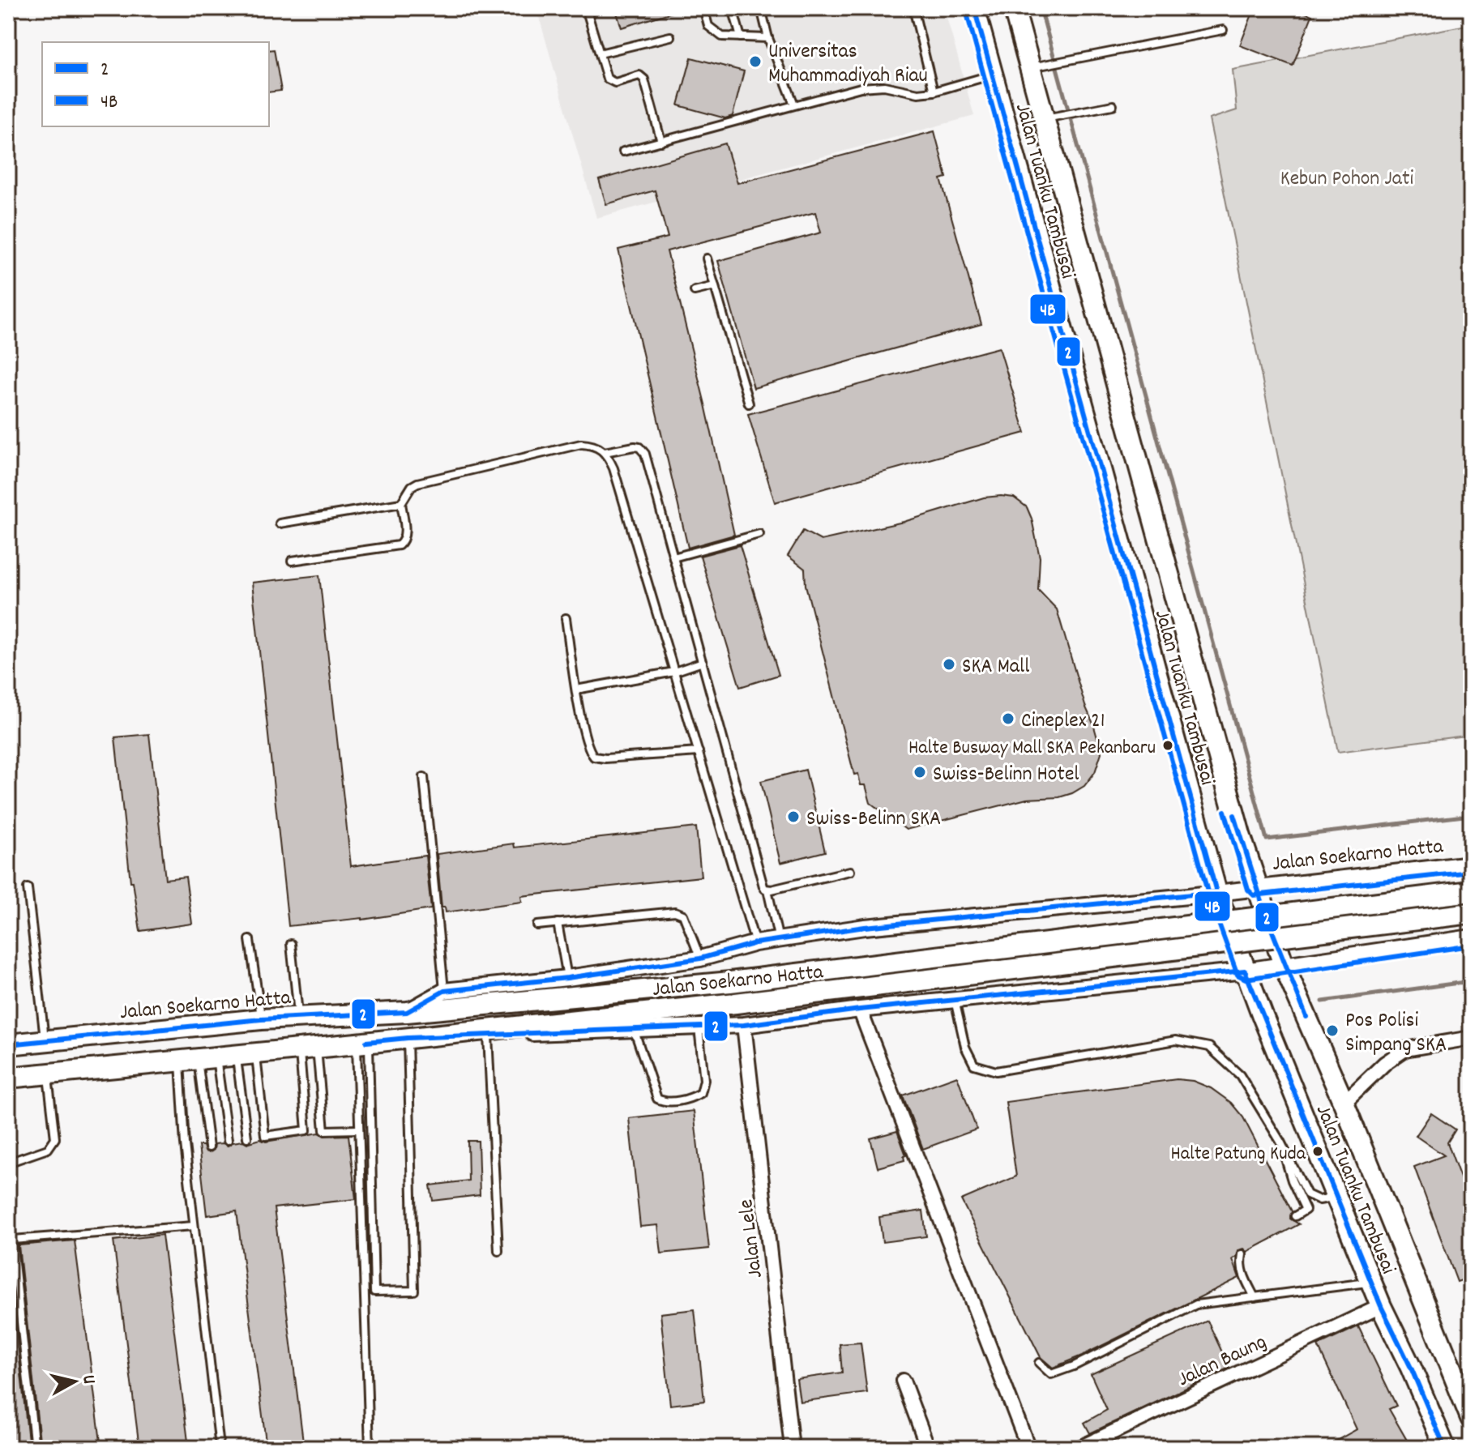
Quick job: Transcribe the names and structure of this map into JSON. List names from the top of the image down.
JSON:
{
  "streets": {
    "main road": ["Jalan Tuanku Tambusai", "Jalan Soekarno Hatta"],
    "street": ["Jalan Lele", "Jalan Baung"]
  },
  "crossings": [
    ["Jalan Tuanku Tambusai", "Jalan Soekarno Hatta"],
    ["Jalan Tuanku Tambusai", "Jalan Baung"]
  ],
  "parks": ["Kebun Pohon Jati"],
  "places": [
    "Universitas Muhammadiyah Riau",
    "SKA Mall",
    "Cineplex 21",
    "Halte Busway Mall SKA Pekanbaru",
    "Swiss-Belinn Hotel",
    "Swiss-Belinn SKA",
    "Pos Polisi Simpang SKA",
    "Halte Patung Kuda"
  ],
  "lines": ["transit line 2", "transit line 4B"],
  "legend": ["2", "4B"],
  "north": "right"
}
